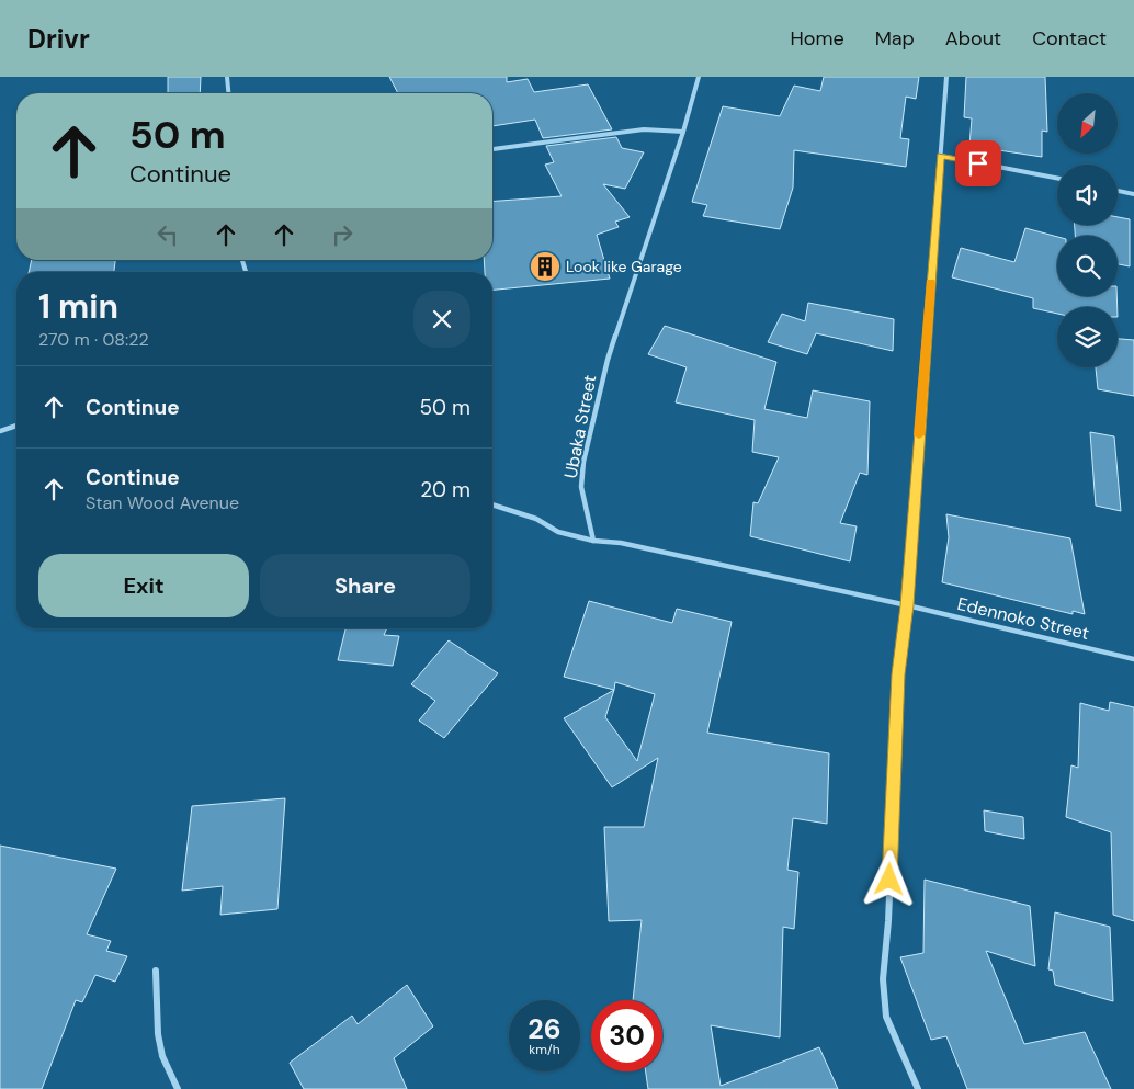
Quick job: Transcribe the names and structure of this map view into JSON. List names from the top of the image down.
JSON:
{
  "streets": {
    "street": ["Ubaka Street", "Edennoko Street"]
  },
  "places": {
    "building": ["Look like Garage"]
  },
  "north": "bottom left",
  "page": {
    "header": "Drivr",
    "nav": [
      "Home",
      "Map",
      "About",
      "Contact"
    ],
    "turn": ["50 m", "Continue"],
    "heading": ["1 min", "270 m · 08:22"],
    "list": [
      {
        "name": "Continue",
        "value": "50 m"
      },
      {
        "name": "Continue",
        "note": "Stan Wood Avenue",
        "value": "20 m"
      }
    ],
    "buttons": ["Exit", "Share"],
    "speed": "26 km/h",
    "limit": "30"
  }
}
